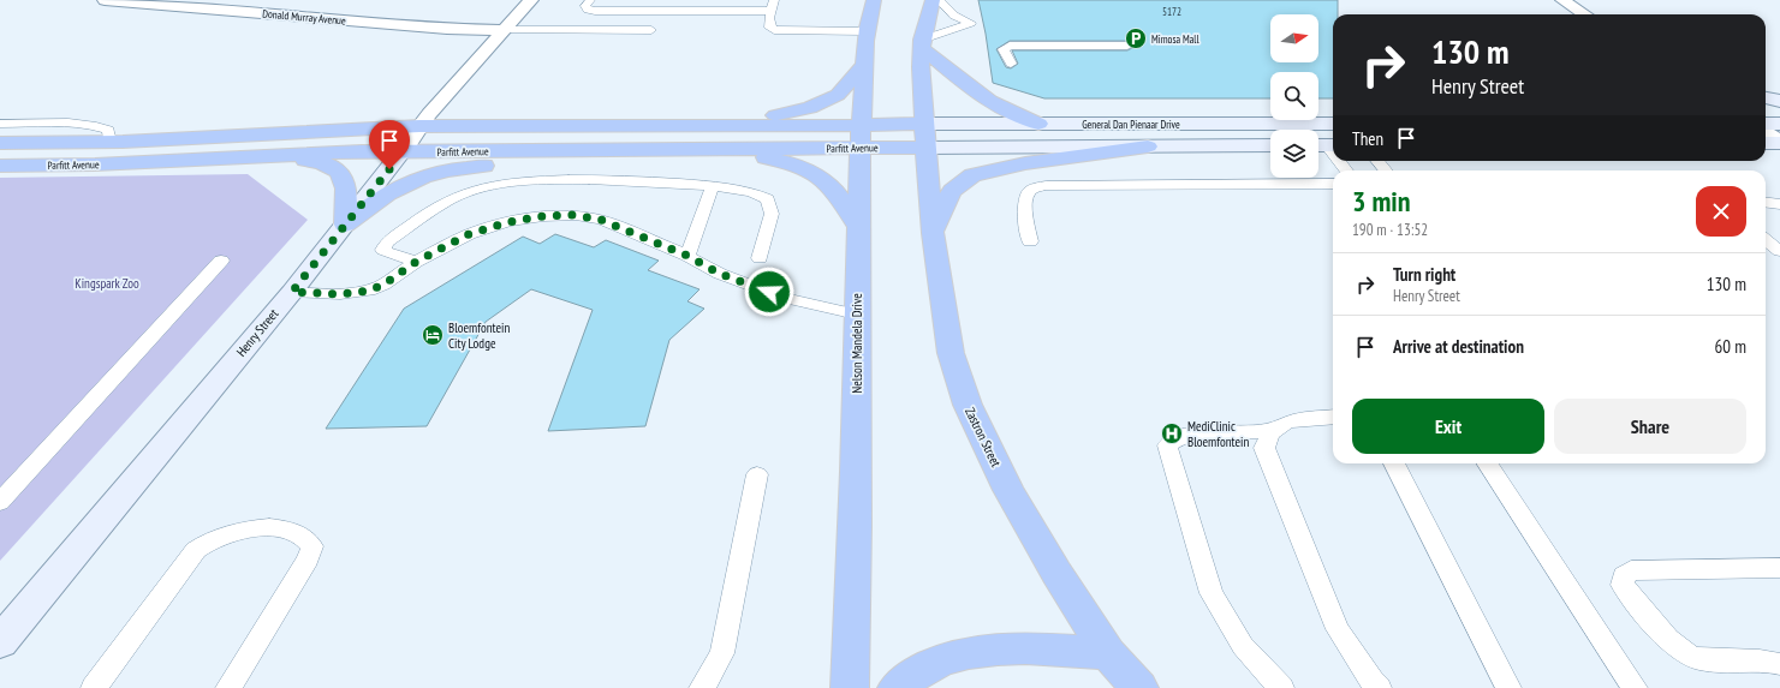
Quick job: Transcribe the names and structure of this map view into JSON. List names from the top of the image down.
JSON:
{
  "streets": {
    "highway": ["Parfitt Avenue", "Nelson Mandela Drive", "Zastron Street"],
    "street": ["Donald Murray Avenue", "General Dan Pienaar Drive", "Henry Street"]
  },
  "crossings": [
    ["Donald Murray Avenue", "Henry Street"],
    ["General Dan Pienaar Drive", "Parfitt Avenue"],
    ["General Dan Pienaar Drive", "Zastron Street"],
    ["Parfitt Avenue", "Henry Street"],
    ["Parfitt Avenue", "Nelson Mandela Drive"],
    ["Parfitt Avenue", "Zastron Street"]
  ],
  "parks": ["Kingspark Zoo"],
  "places": {
    "parking": ["Mimosa Mall"],
    "hotel": ["Bloemfontein City Lodge"],
    "hospital": ["MediClinic Bloemfontein"]
  },
  "house_numbers": ["5172"],
  "north": "right",
  "page": {
    "turn": ["130 m", "Henry Street"],
    "then": "Then",
    "heading": ["3 min", "190 m · 13:52"],
    "list": [
      {
        "name": "Turn right",
        "note": "Henry Street",
        "value": "130 m"
      },
      {
        "name": "Arrive at destination",
        "value": "60 m"
      }
    ],
    "buttons": ["Exit", "Share"]
  }
}
